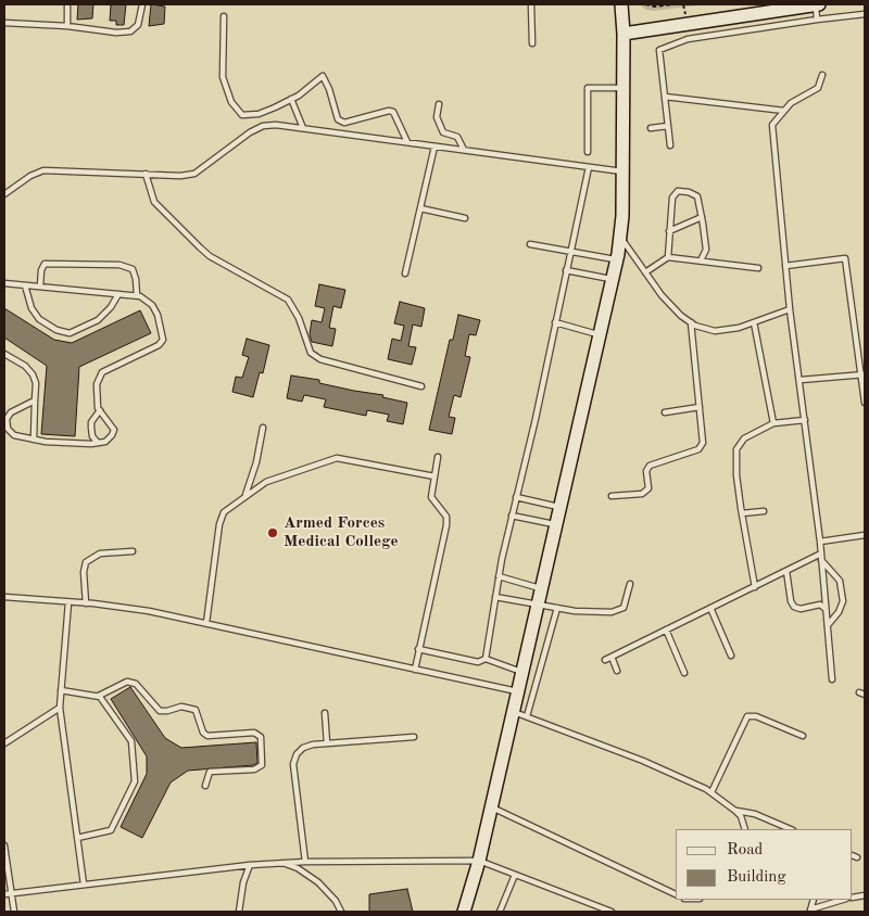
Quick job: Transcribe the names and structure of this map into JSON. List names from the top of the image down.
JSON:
{
  "places": ["Armed Forces Medical College"],
  "legend": ["Road", "Building"]
}
